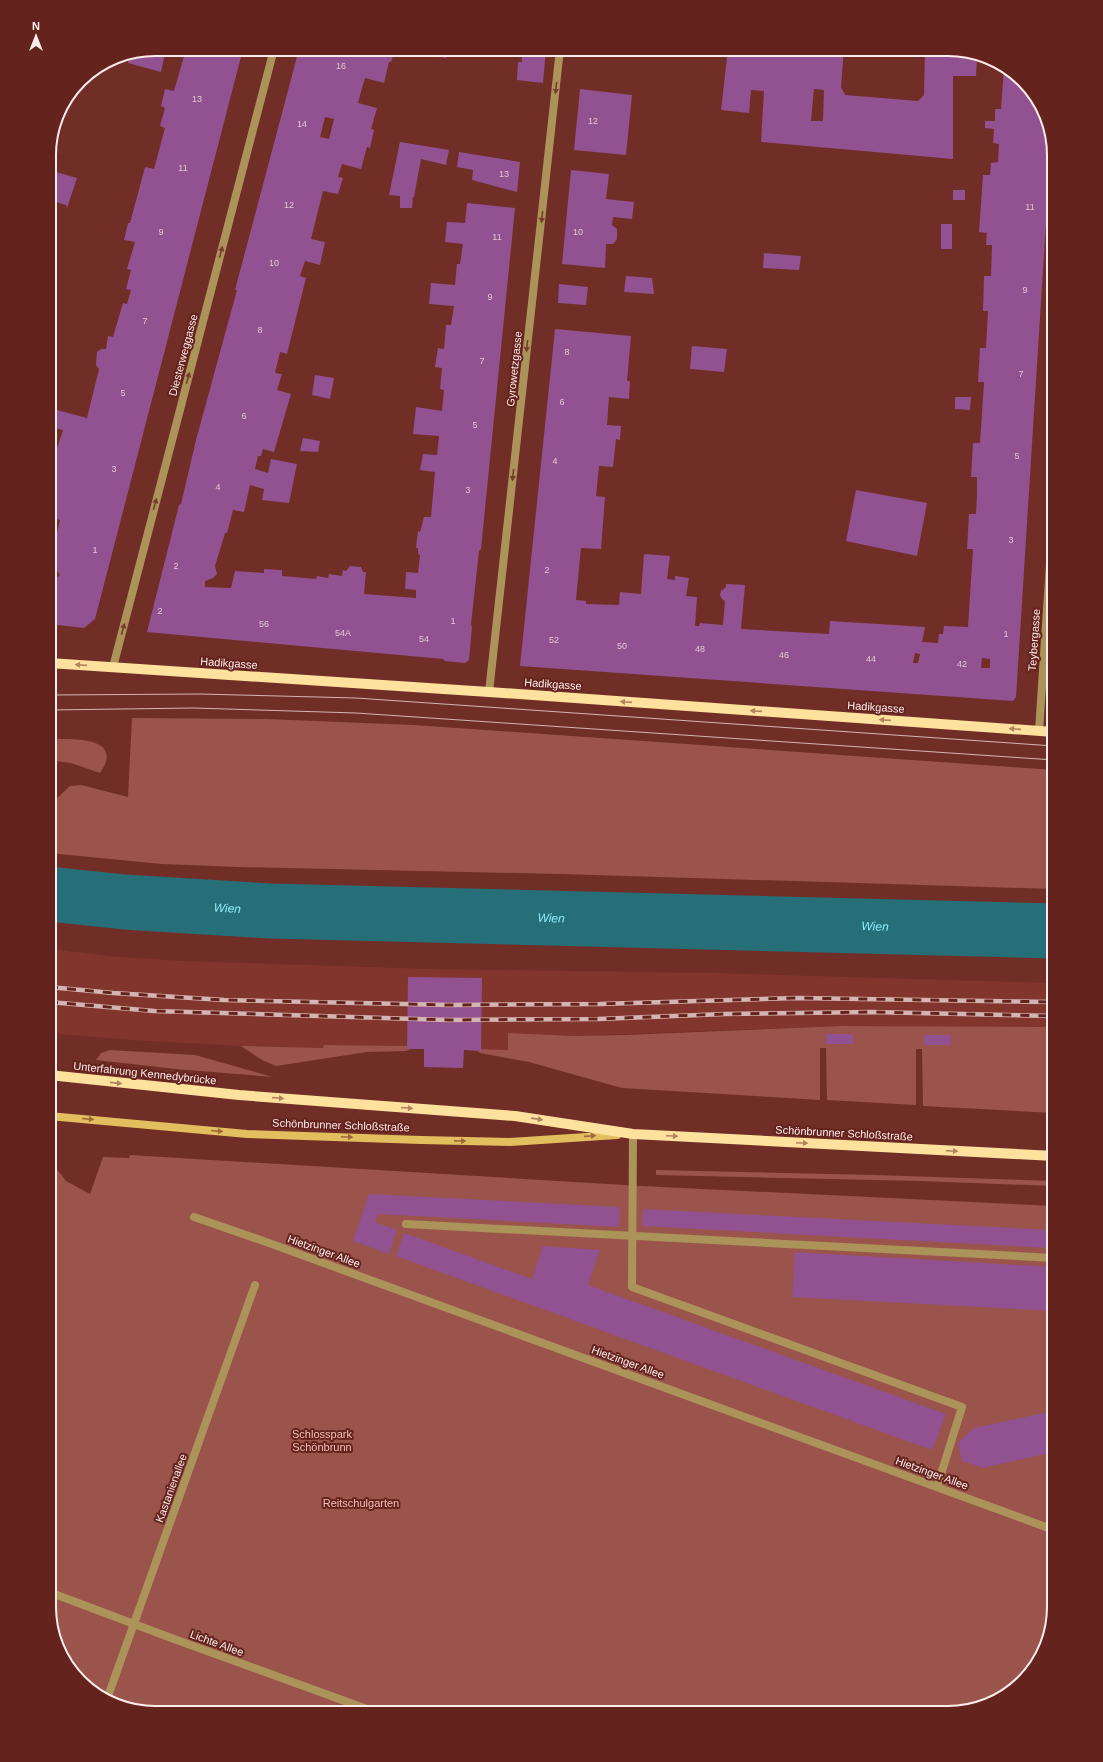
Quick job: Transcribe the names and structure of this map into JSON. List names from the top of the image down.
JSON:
{
  "streets": {
    "main road": ["Hadikgasse", "Unterfahrung Kennedybrücke", "Schönbrunner Schloßstraße"],
    "street": [
      "Diesterweggasse",
      "Gyrowetzgasse",
      "Teybergasse",
      "Hietzinger Allee",
      "Kastanienallee",
      "Lichte Allee"
    ]
  },
  "crossings": [
    ["Diesterweggasse", "Hadikgasse"],
    ["Gyrowetzgasse", "Hadikgasse"],
    ["Teybergasse", "Hadikgasse"],
    ["Unterfahrung Kennedybrücke", "Schönbrunner Schloßstraße"],
    ["Kastanienallee", "Lichte Allee"]
  ],
  "one_way": [
    "Diesterweggasse",
    "Gyrowetzgasse",
    "Hadikgasse",
    "Unterfahrung Kennedybrücke",
    "Schönbrunner Schloßstraße"
  ],
  "water": ["Wien"],
  "parks": ["Schlosspark Schönbrunn", "Reitschulgarten"],
  "house_numbers": [
    "16",
    "13",
    "12",
    "14",
    "11",
    "13",
    "12",
    "11",
    "9",
    "10",
    "11",
    "10",
    "9",
    "9",
    "7",
    "8",
    "8",
    "7",
    "7",
    "5",
    "6",
    "6",
    "5",
    "5",
    "4",
    "3",
    "4",
    "3",
    "3",
    "1",
    "2",
    "2",
    "2",
    "1",
    "56",
    "54A",
    "1",
    "54",
    "52",
    "50",
    "48",
    "46",
    "44",
    "42"
  ],
  "north": "top"
}
